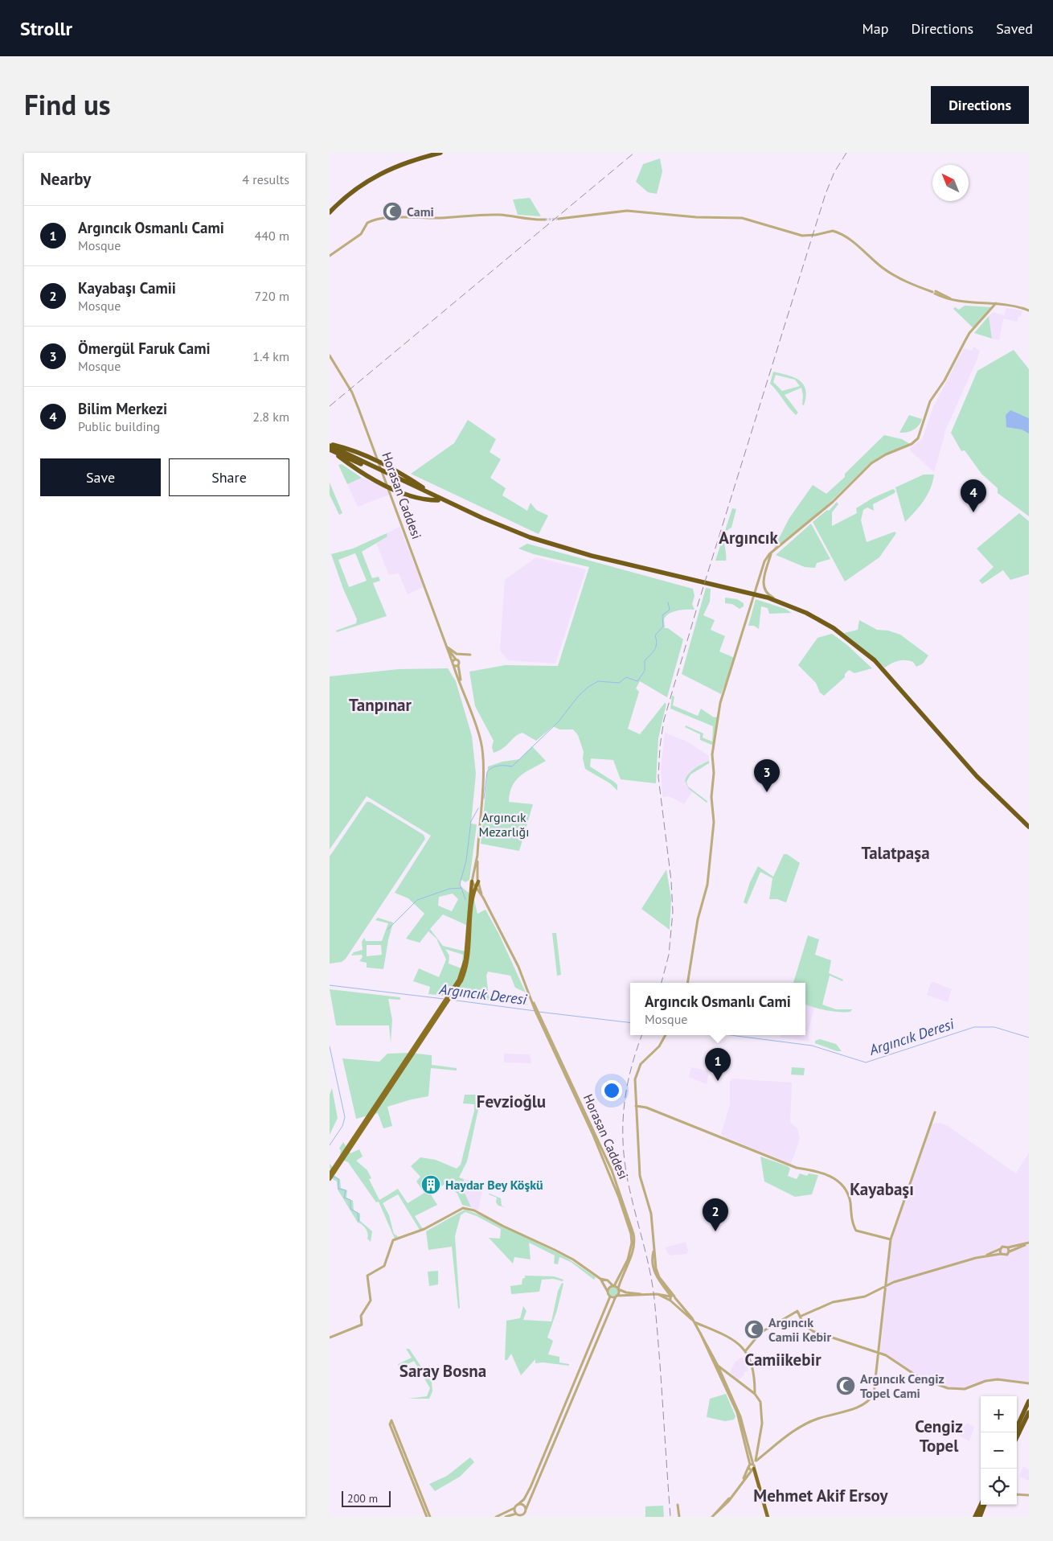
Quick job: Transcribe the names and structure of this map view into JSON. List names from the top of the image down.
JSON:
{
  "streets": {
    "street": ["Horasan Caddesi"]
  },
  "districts": [
    "Argıncık",
    "Tanpınar",
    "Talatpaşa",
    "Fevzioğlu",
    "Kayabaşı",
    "Camiikebir",
    "Saray Bosna",
    "Cengiz Topel",
    "Mehmet Akif Ersoy"
  ],
  "water": ["Argıncık Deresi"],
  "parks": ["Argıncık Mezarlığı"],
  "places": {
    "mosque": ["Cami", "Argıncık Camii Kebir", "Argıncık Cengiz Topel Cami"],
    "building": ["Haydar Bey Köşkü"]
  },
  "scale_bar": "200 m",
  "north": "top left",
  "page": {
    "header": "Strollr",
    "nav": ["Map", "Directions", "Saved"],
    "title": "Find us",
    "buttons": [
      "Directions",
      ["Save", "Share"]
    ],
    "heading": ["Nearby", "4 results"],
    "list": [
      {
        "mark": "1",
        "name": "Argıncık Osmanlı Cami",
        "note": "Mosque",
        "value": "440 m"
      },
      {
        "mark": "2",
        "name": "Kayabaşı Camii",
        "note": "Mosque",
        "value": "720 m"
      },
      {
        "mark": "3",
        "name": "Ömergül Faruk Cami",
        "note": "Mosque",
        "value": "1.4 km"
      },
      {
        "mark": "4",
        "name": "Bilim Merkezi",
        "note": "Public building",
        "value": "2.8 km"
      }
    ],
    "pins": [
      "4",
      "3",
      "1",
      "2"
    ],
    "popup": ["Argıncık Osmanlı Cami", "Mosque"],
    "map_buttons": ["+", "−"],
    "scale": "200 m"
  }
}
